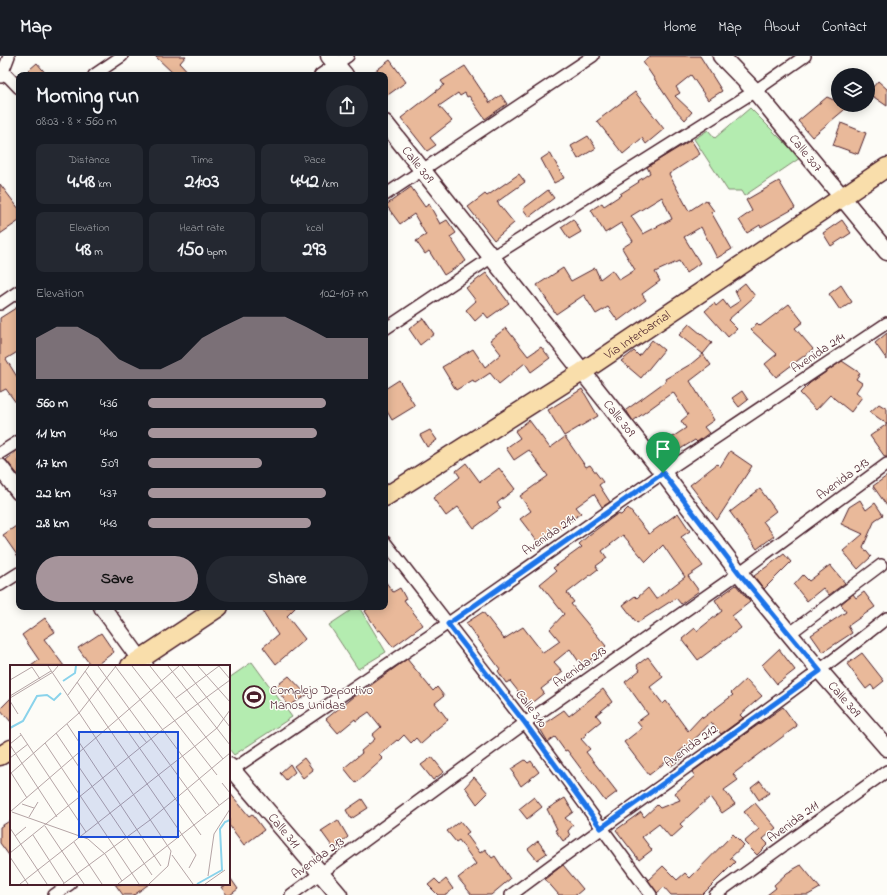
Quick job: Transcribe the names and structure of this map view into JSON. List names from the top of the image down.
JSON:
{
  "streets": {
    "main road": ["Vía Interbarrial"],
    "street": [
      "Calle 307",
      "Calle 309",
      "Avenida 214",
      "Avenida 213",
      "Calle 310",
      "Avenida 212",
      "Avenida 211",
      "Calle 311"
    ]
  },
  "crossings": [
    ["Calle 307", "Vía Interbarrial"],
    ["Calle 309", "Vía Interbarrial"],
    ["Calle 309", "Avenida 214"],
    ["Calle 309", "Avenida 213"],
    ["Calle 309", "Avenida 212"],
    ["Avenida 214", "Calle 310"],
    ["Avenida 214", "Calle 311"],
    ["Avenida 213", "Calle 310"],
    ["Avenida 213", "Calle 311"],
    ["Calle 310", "Avenida 212"]
  ],
  "places": {
    "sports": ["Complejo Deportivo Manos Unidas"]
  },
  "page": {
    "header": "Map",
    "nav": [
      "Home",
      "Map",
      "About",
      "Contact"
    ],
    "heading": ["Morning run", "08:03 · 8 × 560 m"],
    "stats": [
      ["Distance", "4.48 km"],
      ["Time", "21:03"],
      ["Pace", "4:42 /km"],
      ["Elevation", "48 m"],
      ["Heart rate", "150 bpm"],
      ["kcal", "293"]
    ],
    "chart": ["Elevation", "102–107 m"],
    "list": [
      {
        "name": "560 m",
        "note": "4:36"
      },
      {
        "name": "1.1 km",
        "note": "4:40"
      },
      {
        "name": "1.7 km",
        "note": "5:09"
      },
      {
        "name": "2.2 km",
        "note": "4:37"
      },
      {
        "name": "2.8 km",
        "note": "4:43"
      }
    ],
    "buttons": ["Save", "Share"]
  }
}
